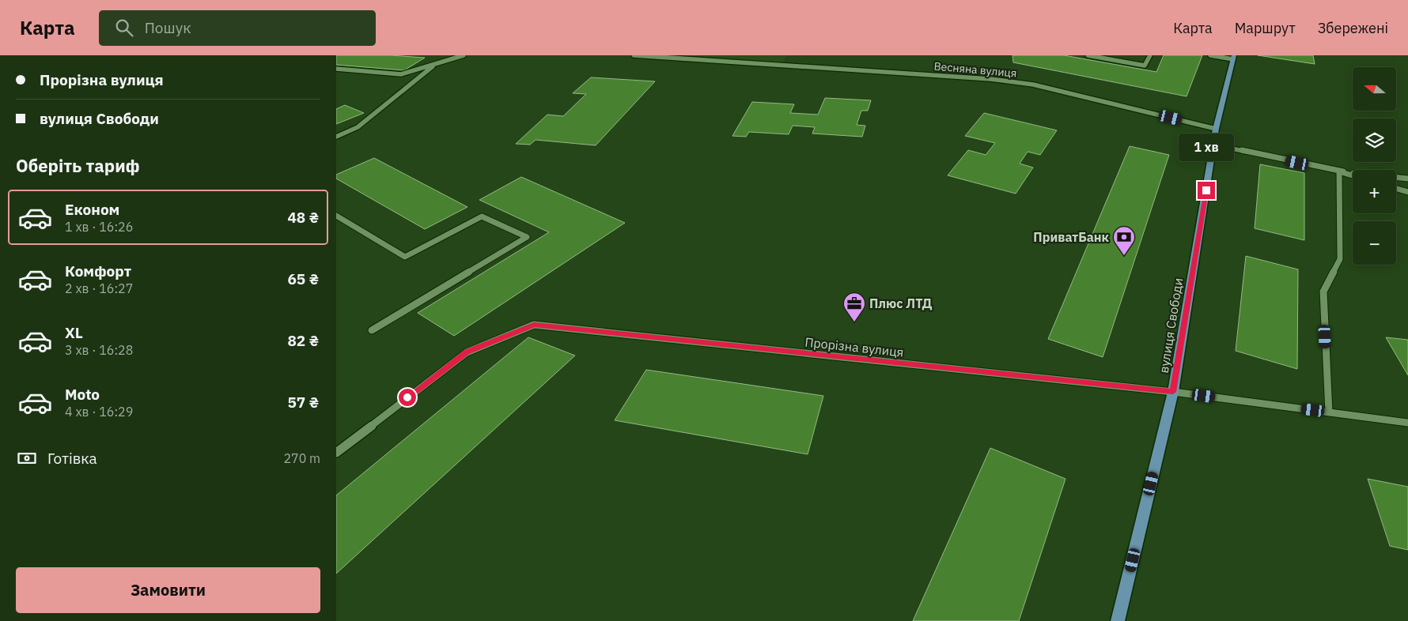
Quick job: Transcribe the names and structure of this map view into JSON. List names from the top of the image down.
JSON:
{
  "streets": {
    "main road": ["вулиця Свободи"],
    "street": ["Весняна вулиця", "Прорізна вулиця"]
  },
  "crossings": [
    ["Весняна вулиця", "вулиця Свободи"],
    ["вулиця Свободи", "Прорізна вулиця"]
  ],
  "places": {
    "bank": ["ПриватБанк"],
    "office": ["Плюс ЛТД"]
  },
  "north": "left",
  "page": {
    "header": "Карта",
    "search": "Пошук",
    "nav": ["Карта", "Маршрут", "Збережені"],
    "banner": ["Прорізна вулиця", "вулиця Свободи"],
    "map_buttons": ["+", "−"],
    "bubble": "1 хв",
    "heading": "Оберіть тариф",
    "list": [
      {
        "name": "Економ",
        "note": "1 хв · 16:26",
        "value": "48 ₴"
      },
      {
        "name": "Комфорт",
        "note": "2 хв · 16:27",
        "value": "65 ₴"
      },
      {
        "name": "XL",
        "note": "3 хв · 16:28",
        "value": "82 ₴"
      },
      {
        "name": "Moto",
        "note": "4 хв · 16:29",
        "value": "57 ₴"
      }
    ],
    "pay": ["Готівка", "270 m"],
    "buttons": "Замовити"
  }
}
